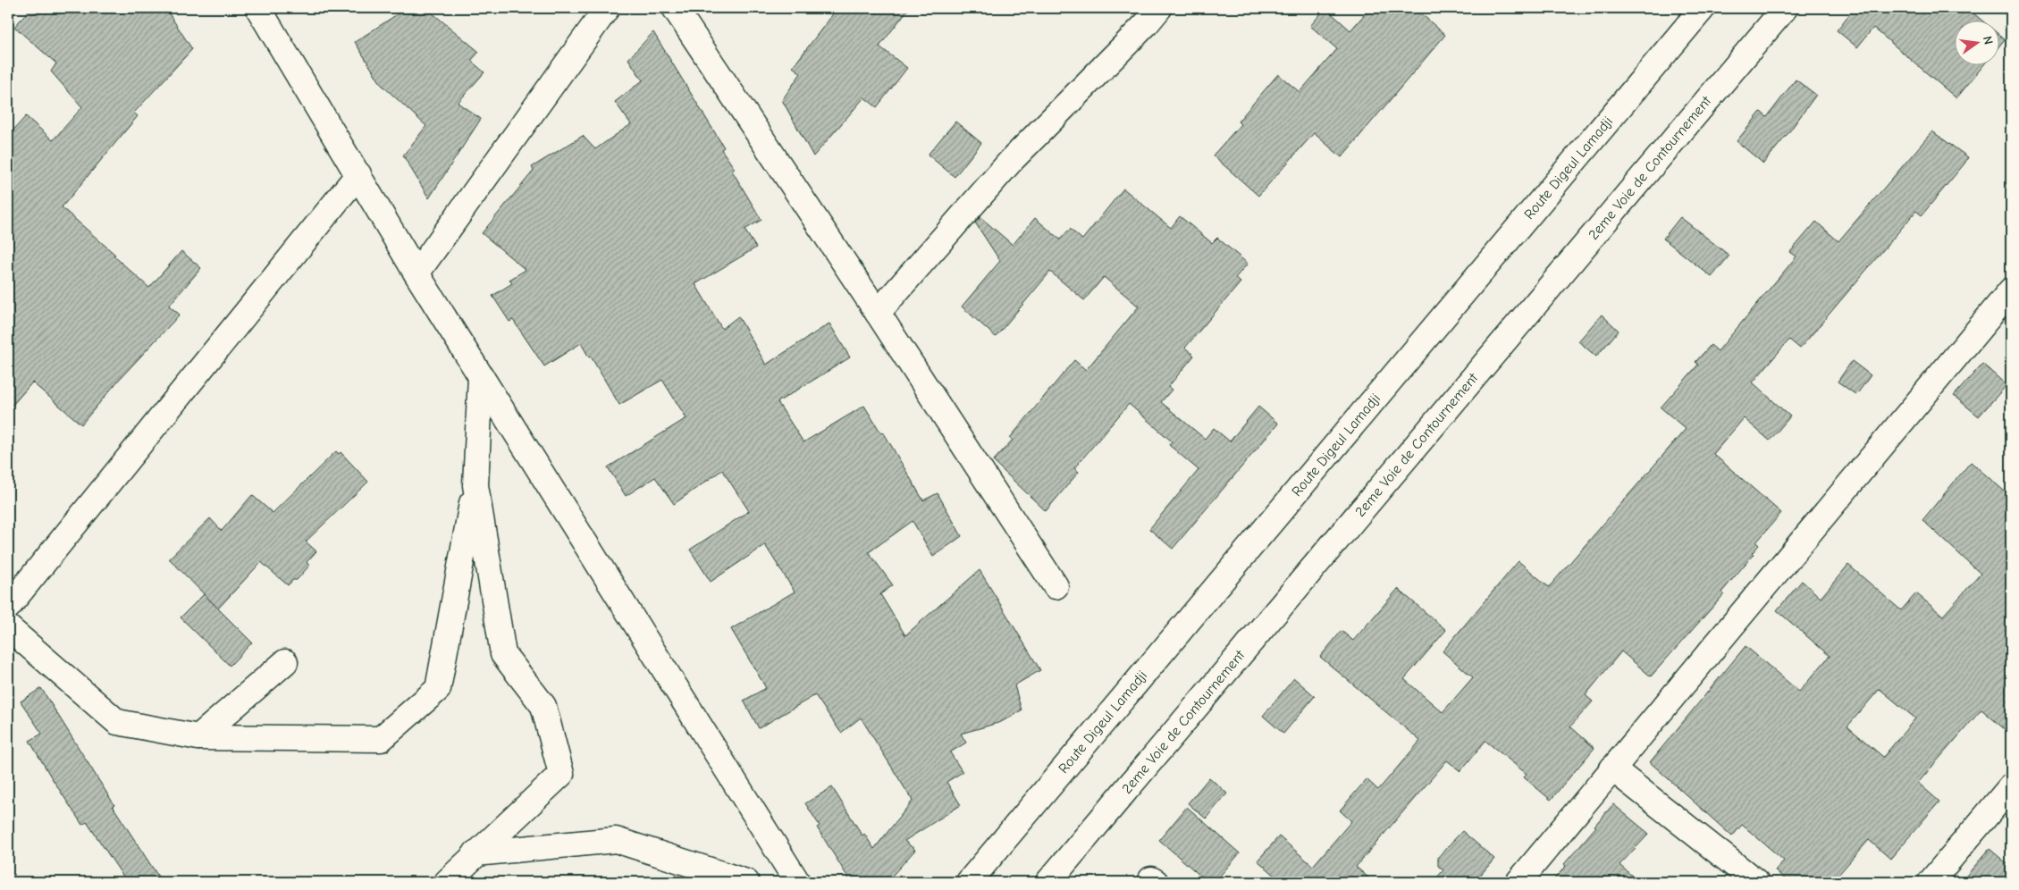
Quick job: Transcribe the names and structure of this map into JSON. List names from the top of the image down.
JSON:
{
  "streets": {
    "street": ["Route Digeul Lamadji", "2eme Voie de Contournement"]
  },
  "north": "right"
}
